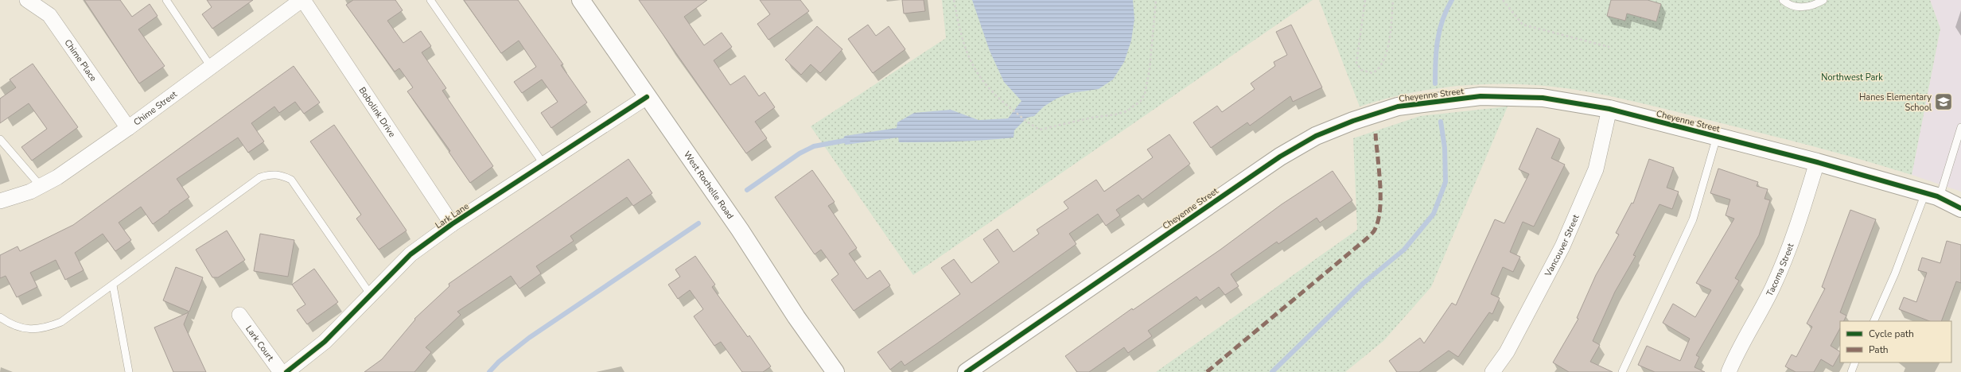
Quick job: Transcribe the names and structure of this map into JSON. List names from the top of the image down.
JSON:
{
  "streets": {
    "street": [
      "Chime Place",
      "Cheyenne Street",
      "Chime Street",
      "Bobolink Drive",
      "West Rochelle Road",
      "Lark Lane",
      "Vancouver Street",
      "Tacoma Street",
      "Lark Court"
    ]
  },
  "crossings": [
    ["Chime Place", "Chime Street"],
    ["Cheyenne Street", "Vancouver Street"],
    ["Cheyenne Street", "Tacoma Street"],
    ["Chime Street", "Bobolink Drive"],
    ["Bobolink Drive", "Lark Lane"],
    ["West Rochelle Road", "Lark Lane"]
  ],
  "parks": ["Northwest Park"],
  "places": {
    "school or university": ["Hanes Elementary School"]
  },
  "legend": ["Cycle path", "Path"]
}
